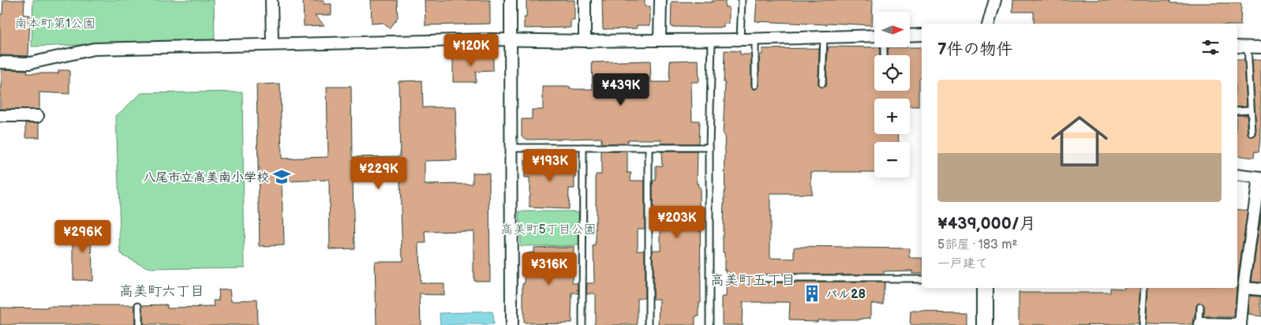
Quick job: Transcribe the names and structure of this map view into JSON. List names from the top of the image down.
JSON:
{
  "districts": ["高美町五丁目", "高美町六丁目"],
  "parks": ["南本町第1公園", "高美町5丁目公園"],
  "places": {
    "school or university": ["八尾市立高美南小学校"],
    "building": ["パル28"]
  },
  "north": "right",
  "page": {
    "map_buttons": ["+", "−"],
    "heading": "7件の物件",
    "price": [
      "¥120K",
      "¥439K",
      "¥193K",
      "¥229K",
      "¥203K",
      "¥296K",
      "¥316K"
    ],
    "list": [
      {
        "name": "¥439,000/月",
        "note": "5部屋 · 183 m² · 一戸建て"
      }
    ]
  }
}
